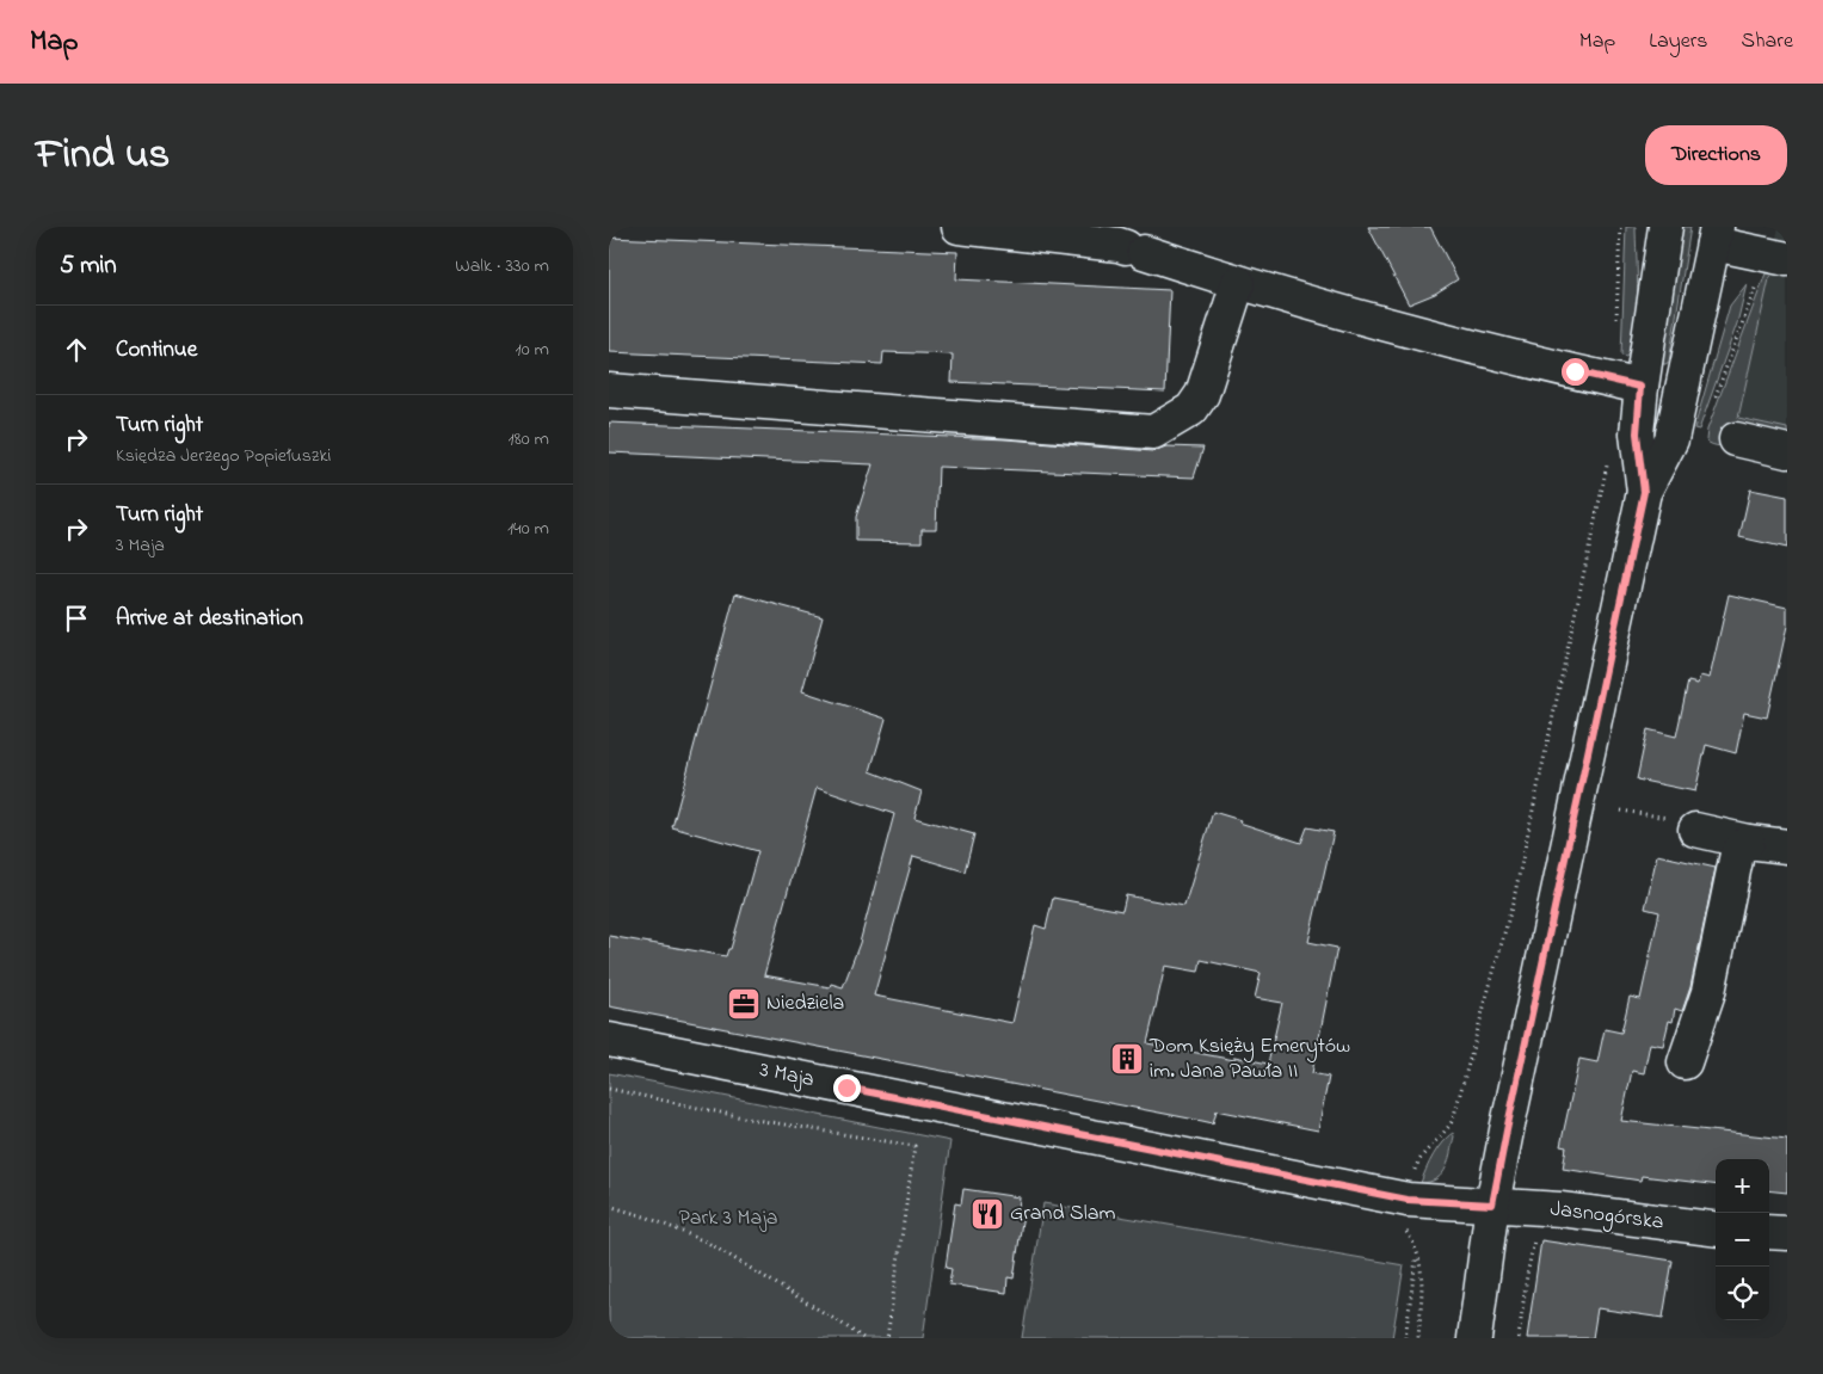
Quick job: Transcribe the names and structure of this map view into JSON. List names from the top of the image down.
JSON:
{
  "streets": {
    "main road": ["3 Maja", "Jasnogórska"]
  },
  "crossings": [
    ["3 Maja", "Jasnogórska"]
  ],
  "parks": ["Park 3 Maja"],
  "places": {
    "office": ["Niedziela"],
    "building": ["Dom Księży Emerytów im. Jana Pawła II"],
    "restaurant": ["Grand Slam"]
  },
  "page": {
    "header": "Map",
    "nav": ["Map", "Layers", "Share"],
    "title": "Find us",
    "buttons": "Directions",
    "heading": ["5 min", "Walk · 330 m"],
    "list": [
      ["Continue", "10 m"],
      ["Turn right", "Księdza Jerzego Popiełuszki", "180 m"],
      ["Turn right", "3 Maja", "140 m"],
      "Arrive at destination"
    ],
    "map_buttons": ["+", "−"]
  }
}
